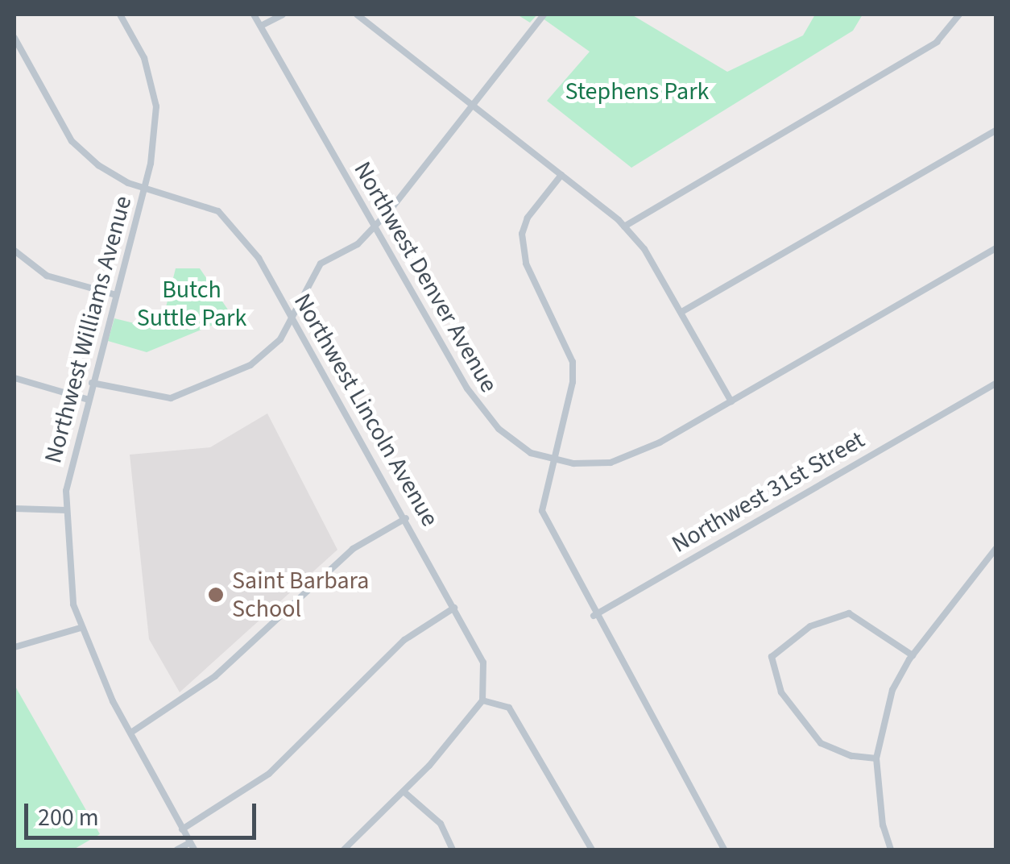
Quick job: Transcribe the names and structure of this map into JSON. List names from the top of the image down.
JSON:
{
  "streets": {
    "street": [
      "Northwest Denver Avenue",
      "Northwest Williams Avenue",
      "Northwest Lincoln Avenue",
      "Northwest 31st Street"
    ]
  },
  "crossings": [
    ["Northwest Williams Avenue", "Northwest Lincoln Avenue"]
  ],
  "parks": ["Stephens Park", "Butch Suttle Park"],
  "places": ["Saint Barbara School"],
  "scale_bar": "200 m"
}
